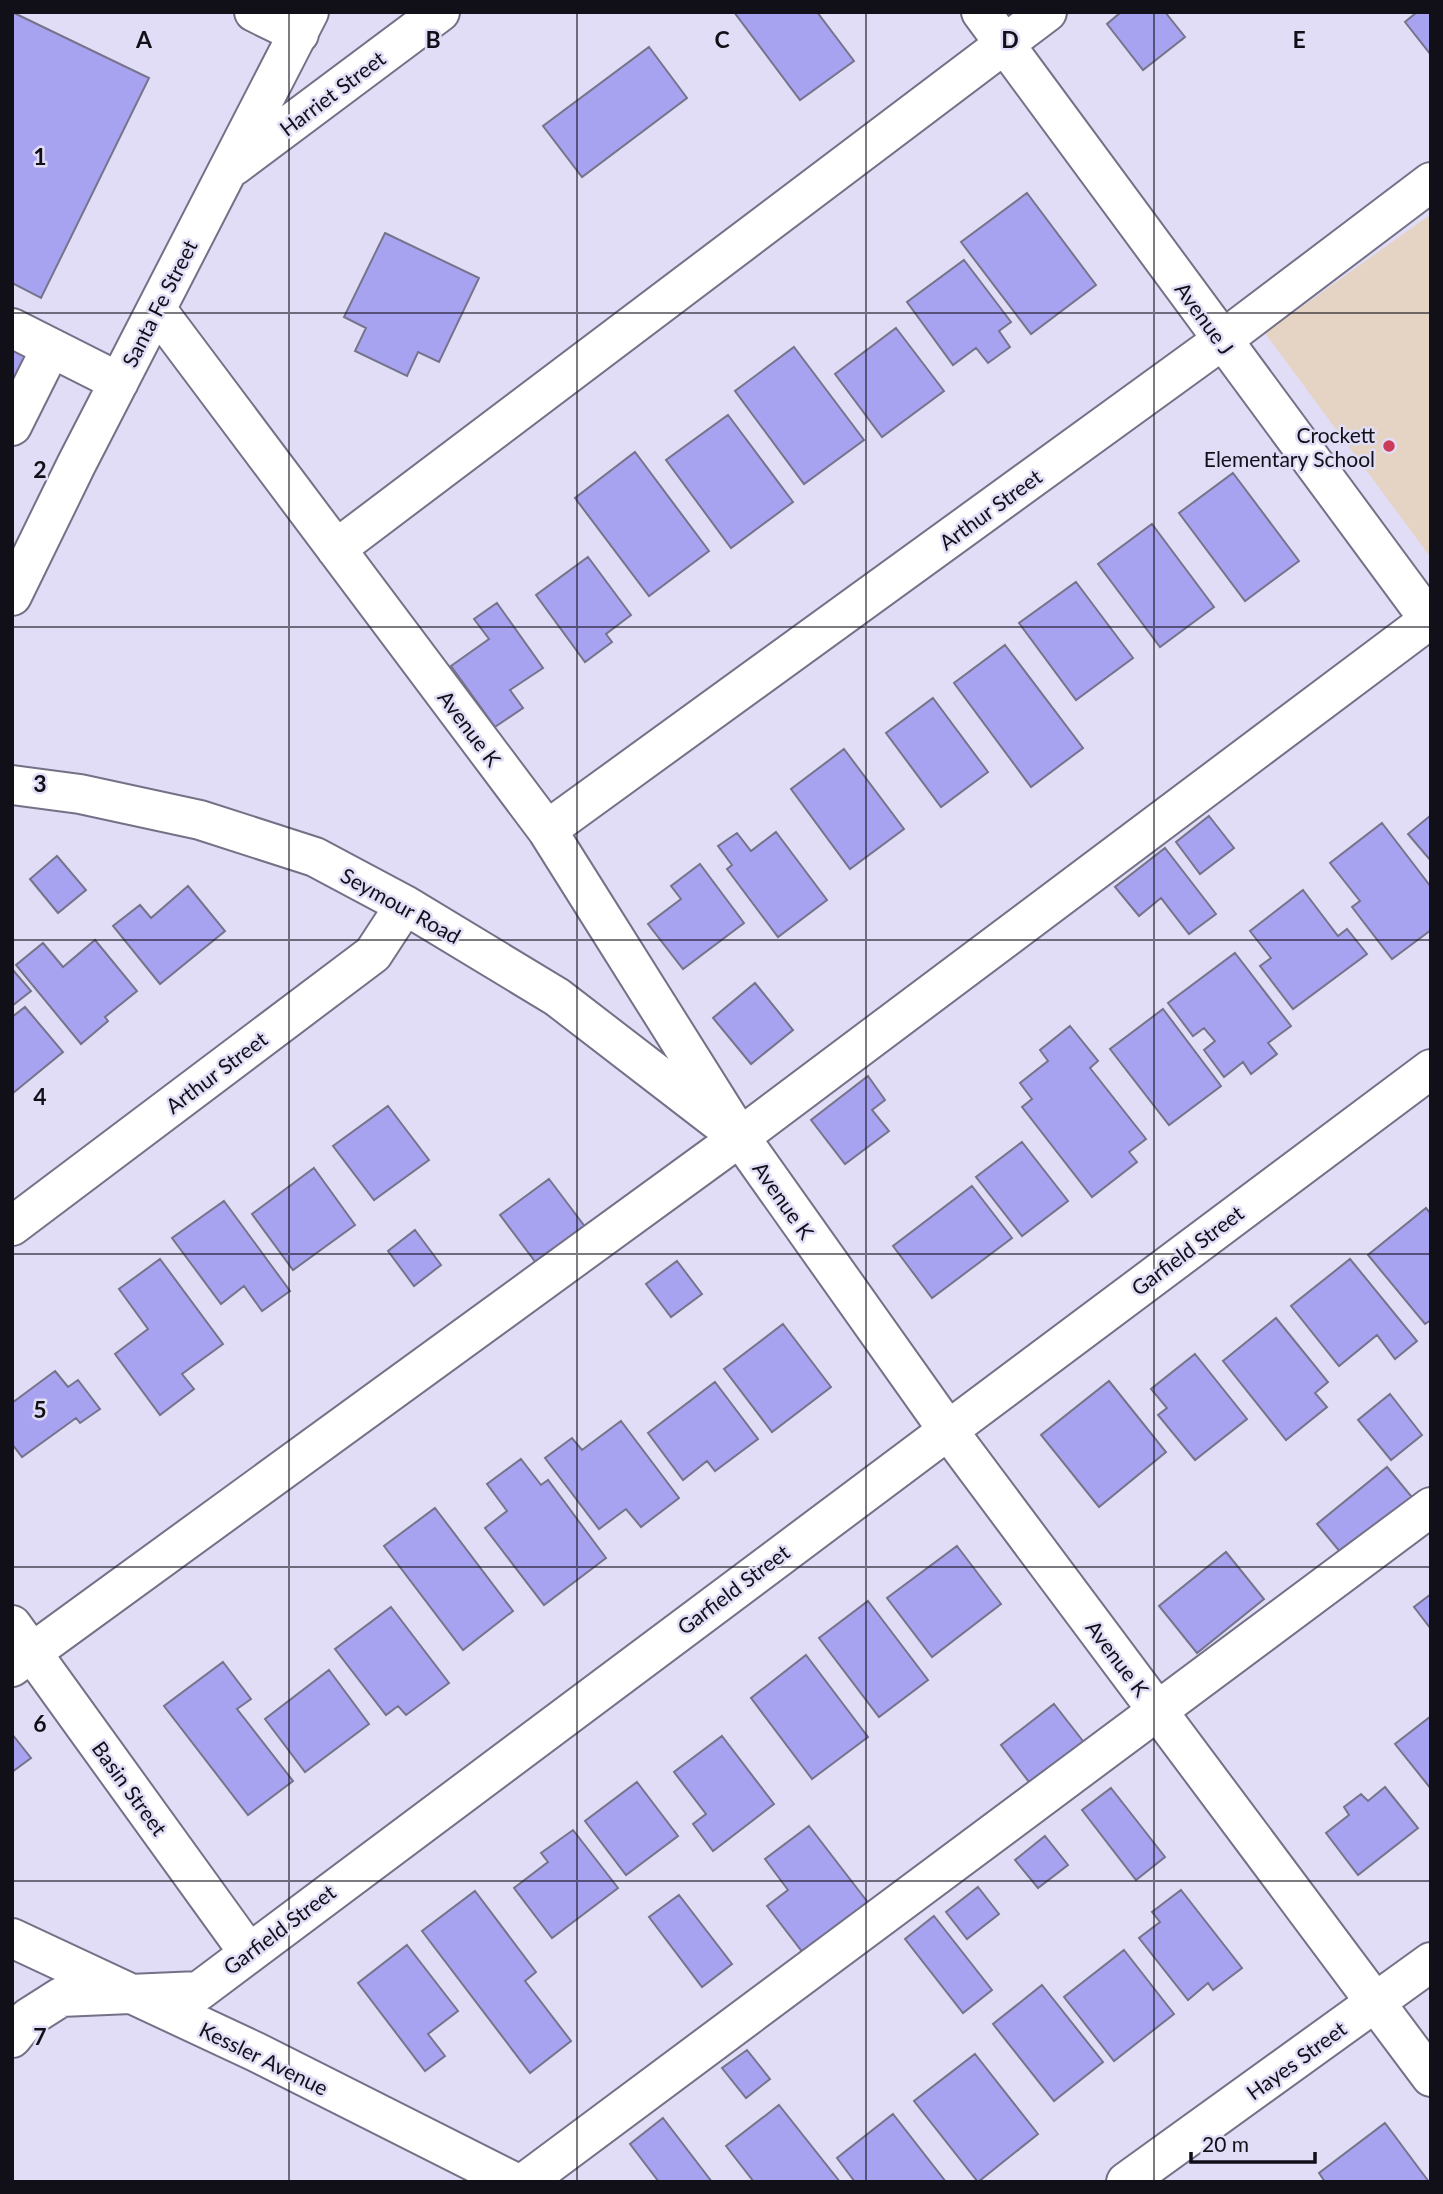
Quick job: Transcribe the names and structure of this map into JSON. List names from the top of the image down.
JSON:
{
  "streets": {
    "street": [
      "Harriet Street",
      "Santa Fe Street",
      "Avenue J",
      "Arthur Street",
      "Avenue K",
      "Seymour Road",
      "Garfield Street",
      "Basin Street",
      "Kessler Avenue",
      "Hayes Street"
    ]
  },
  "crossings": [
    ["Harriet Street", "Santa Fe Street"],
    ["Santa Fe Street", "Avenue K"],
    ["Avenue J", "Arthur Street"],
    ["Arthur Street", "Avenue K"],
    ["Arthur Street", "Seymour Road"],
    ["Avenue K", "Seymour Road"],
    ["Avenue K", "Garfield Street"],
    ["Avenue K", "Hayes Street"],
    ["Garfield Street", "Basin Street"],
    ["Garfield Street", "Kessler Avenue"]
  ],
  "places": ["Crockett Elementary School"],
  "scale_bar": "20 m",
  "grid": {
    "columns": [
      "A",
      "B",
      "C",
      "D",
      "E"
    ],
    "rows": [
      "1",
      "2",
      "3",
      "4",
      "5",
      "6",
      "7"
    ]
  }
}
